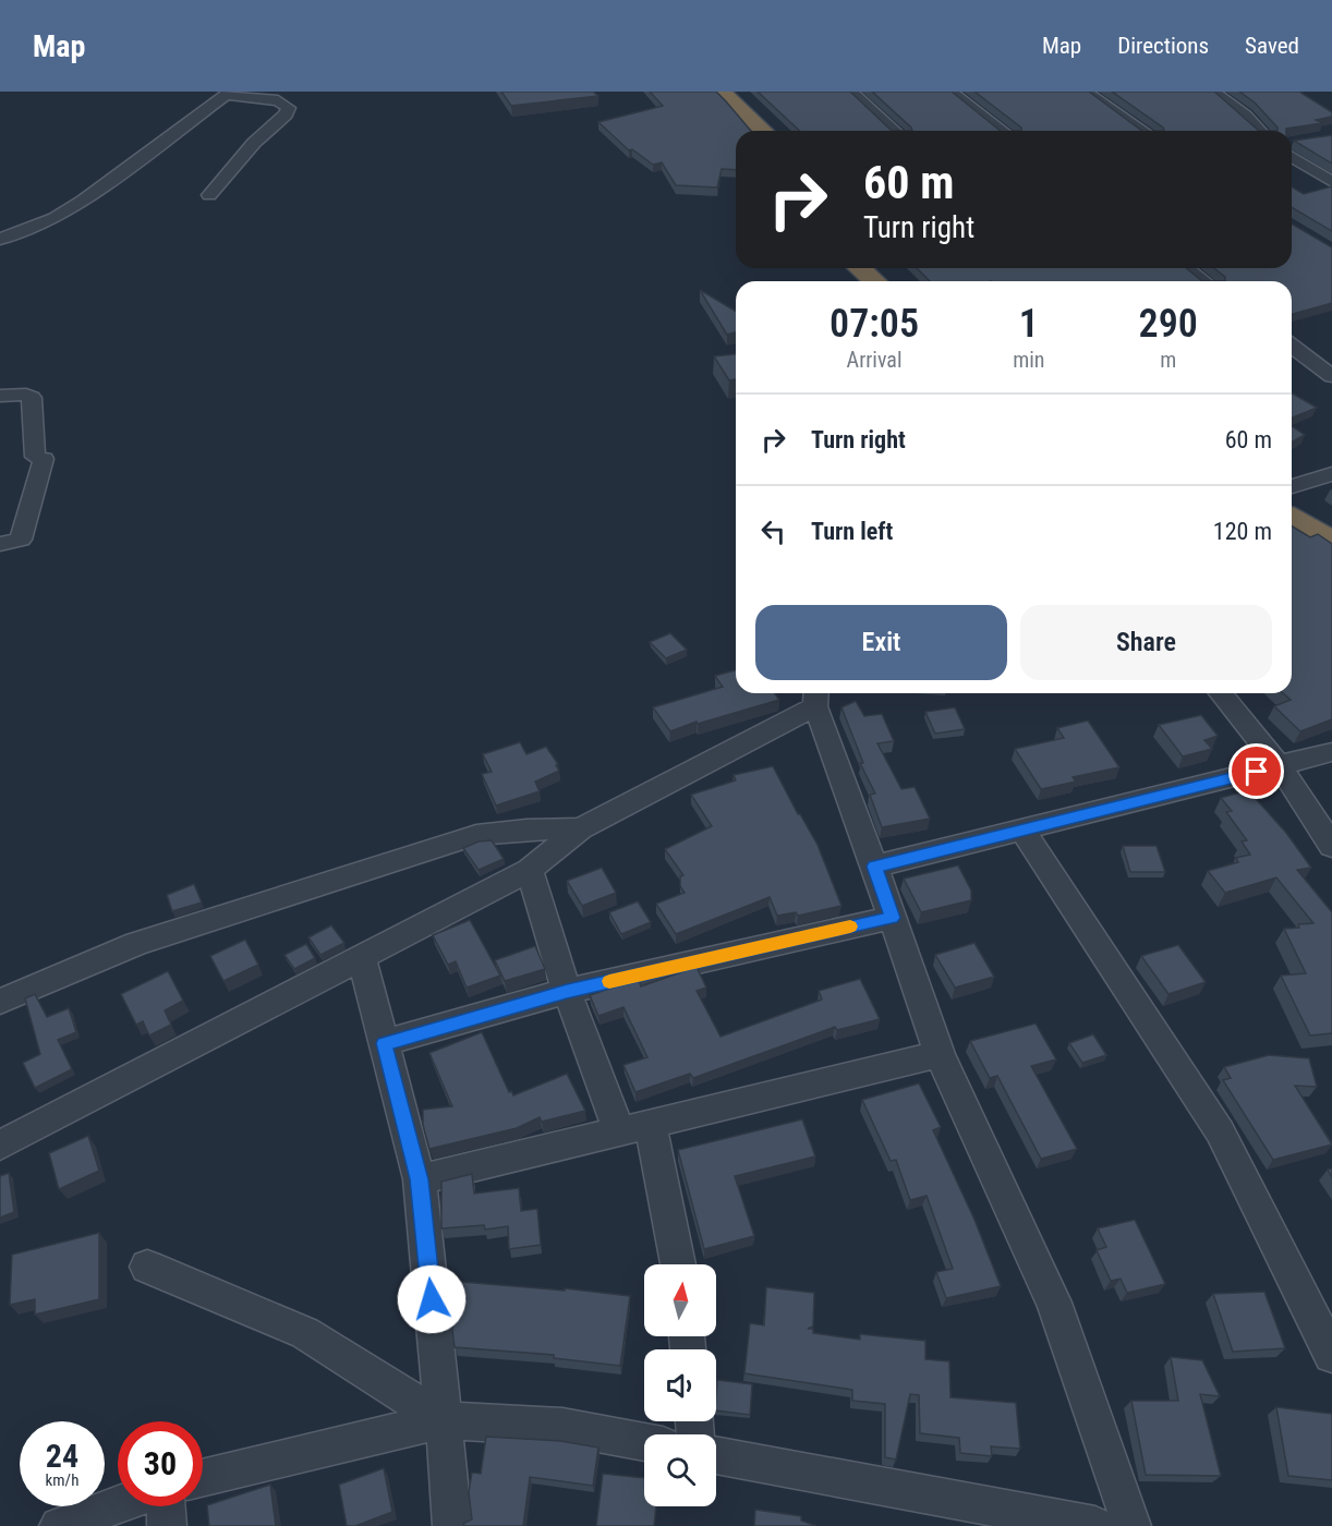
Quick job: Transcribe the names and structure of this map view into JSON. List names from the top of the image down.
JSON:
{
  "north": "top",
  "page": {
    "header": "Map",
    "nav": ["Map", "Directions", "Saved"],
    "turn": ["60 m", "Turn right"],
    "eta": [
      "07:05",
      "Arrival",
      "1",
      "min",
      "290",
      "m"
    ],
    "list": [
      {
        "name": "Turn right",
        "value": "60 m"
      },
      {
        "name": "Turn left",
        "value": "120 m"
      }
    ],
    "buttons": ["Exit", "Share"],
    "speed": "24 km/h",
    "limit": "30"
  }
}
